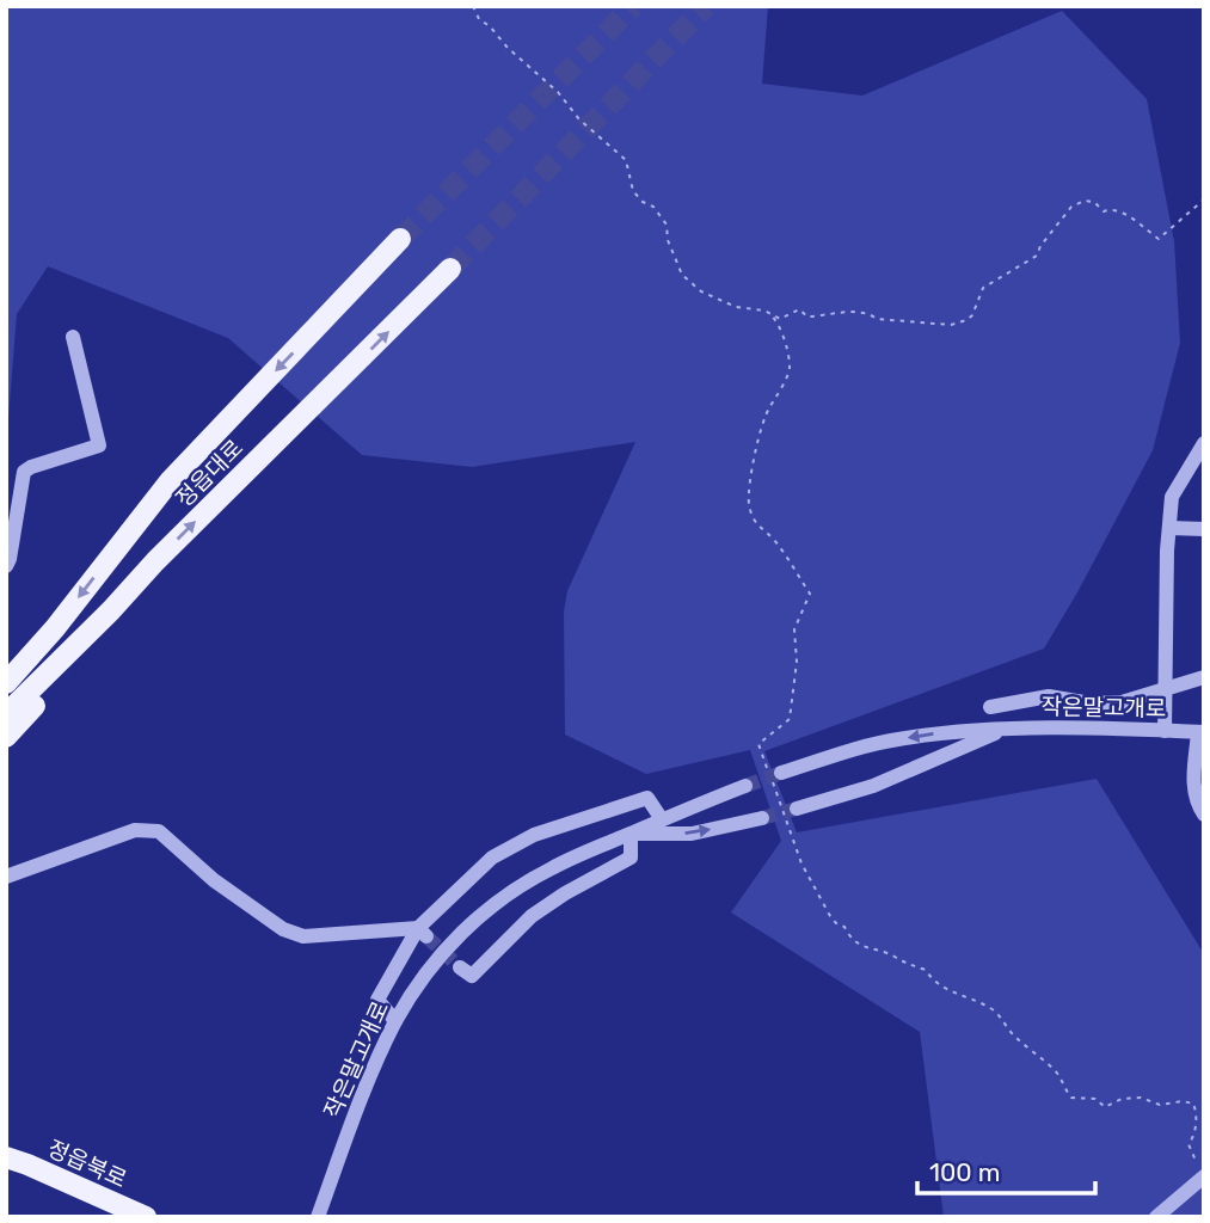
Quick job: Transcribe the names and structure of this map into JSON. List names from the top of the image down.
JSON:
{
  "streets": {
    "main road": ["정읍대로", "정읍북로"],
    "street": ["작은말고개로"]
  },
  "scale_bar": "100 m"
}
